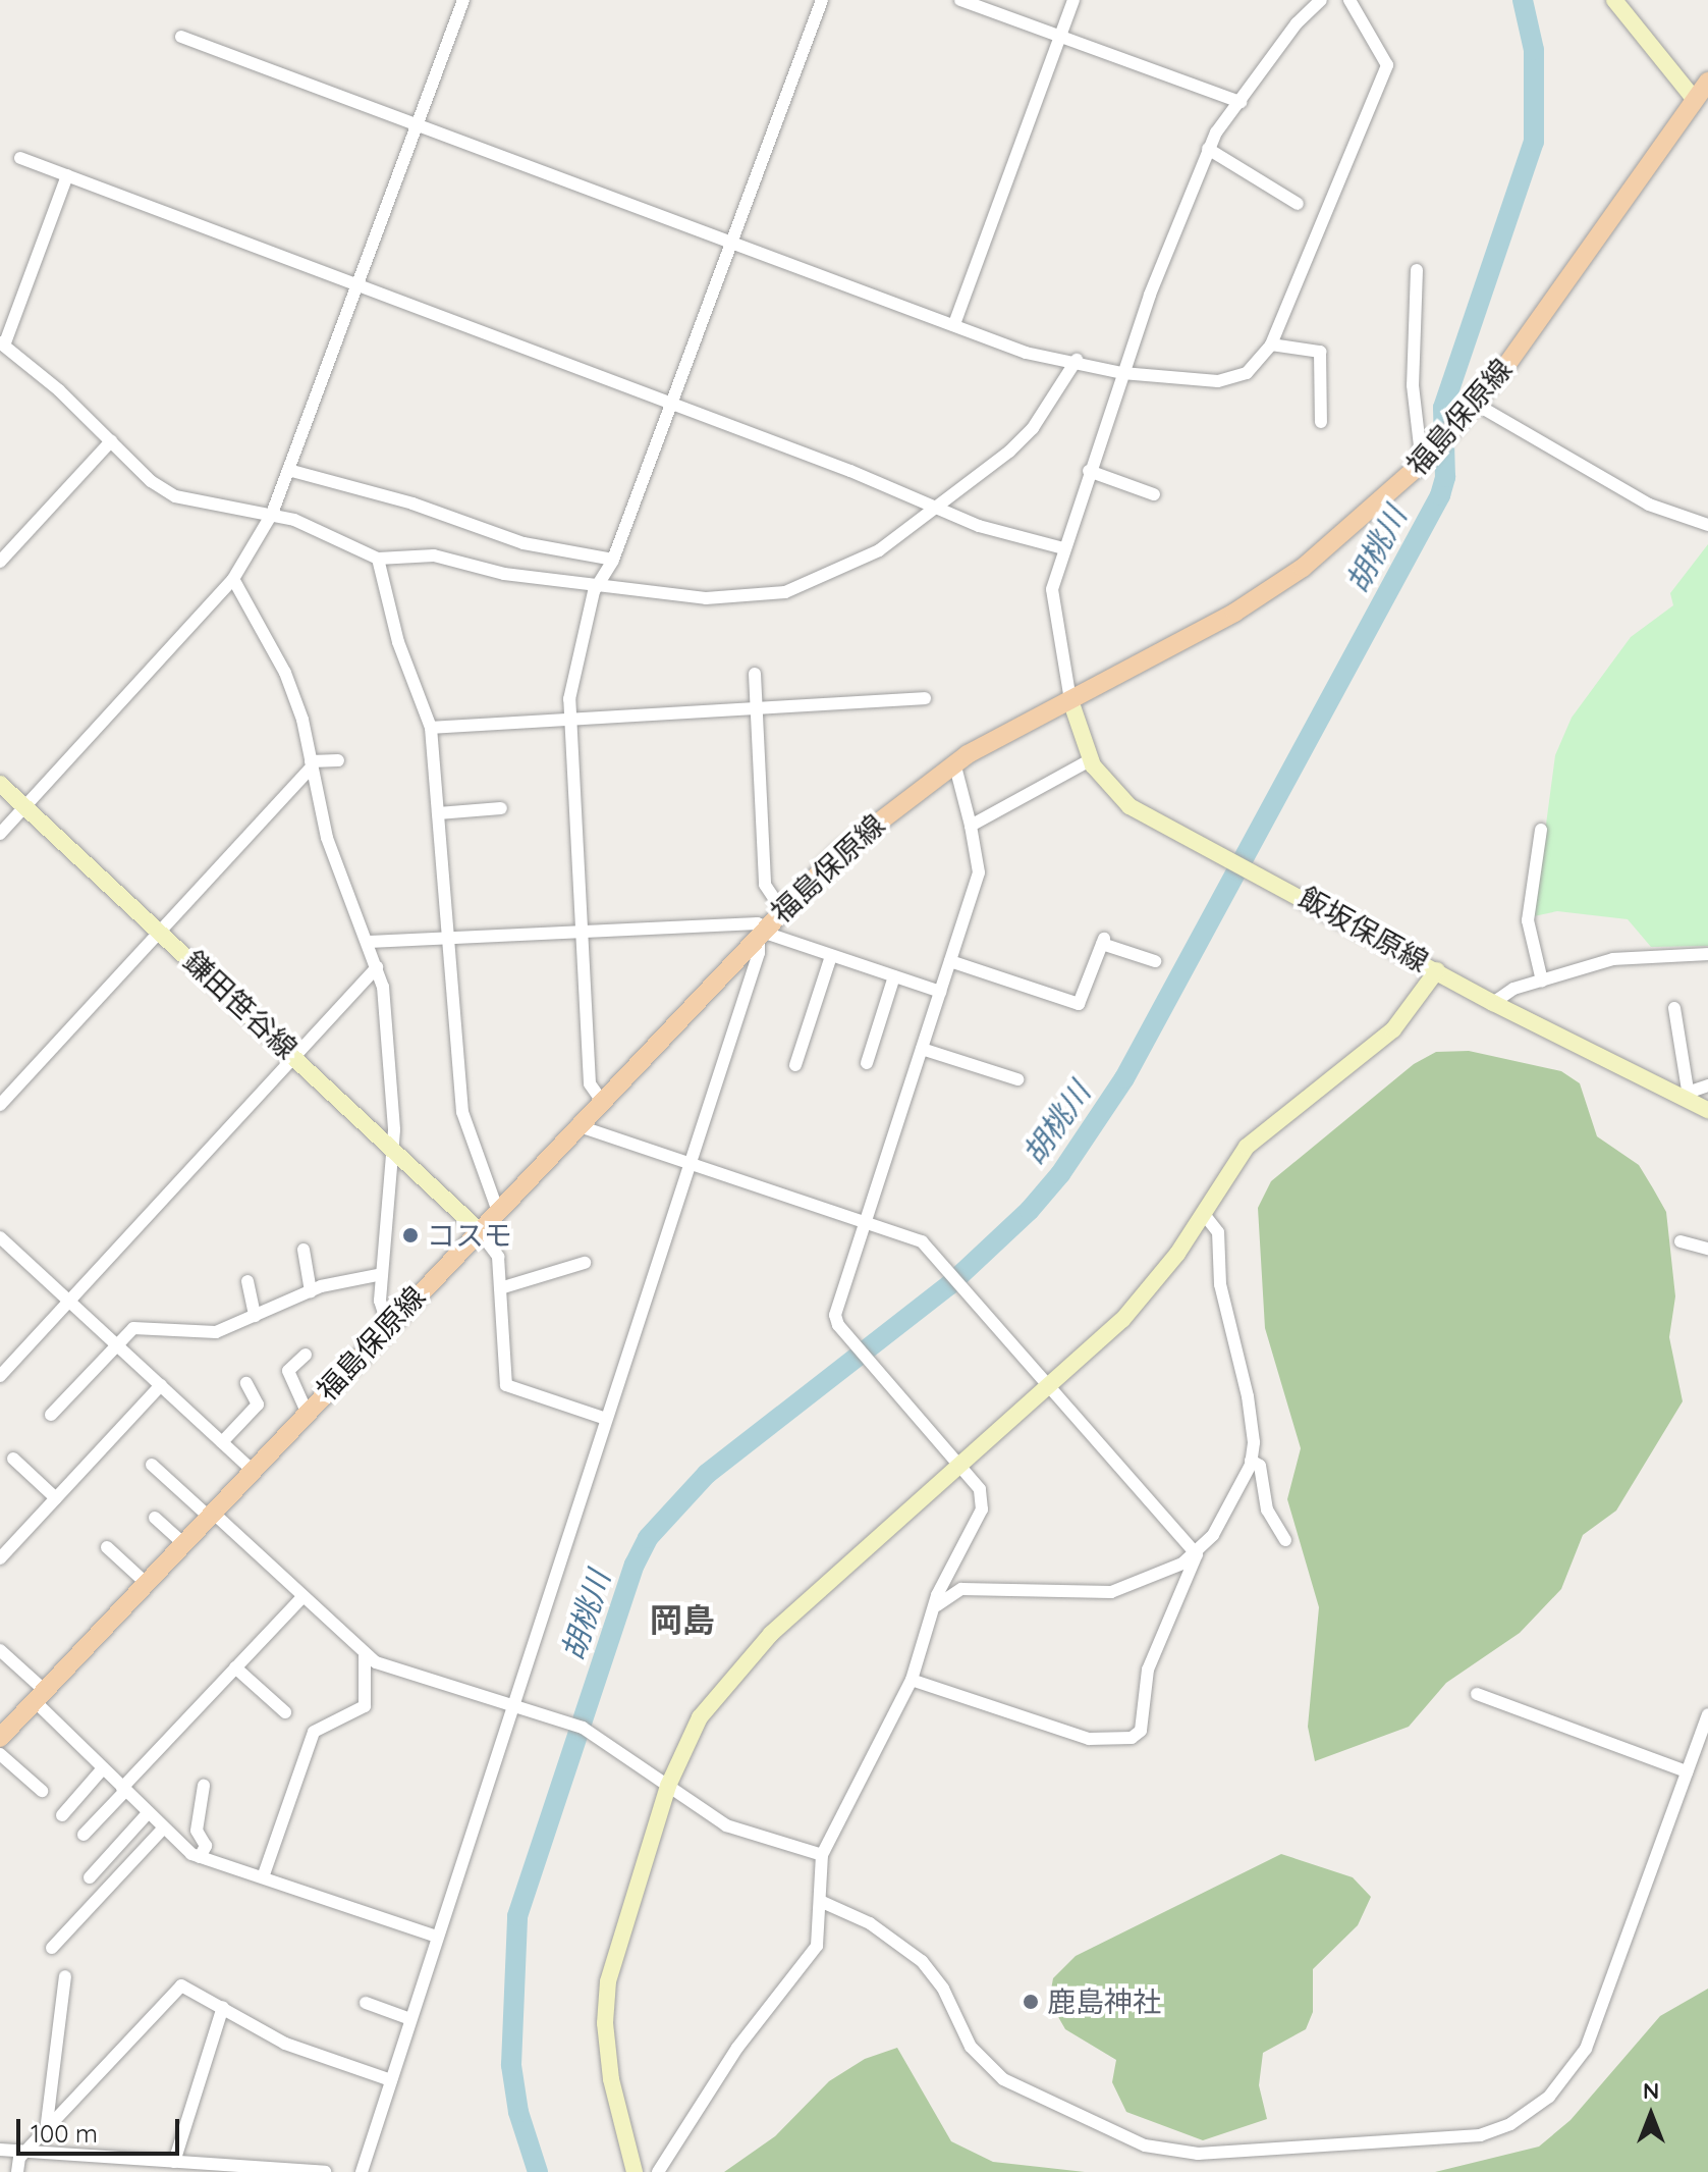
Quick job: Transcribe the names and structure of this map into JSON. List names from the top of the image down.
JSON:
{
  "streets": {
    "main road": ["福島保原線"],
    "street": ["飯坂保原線", "鎌田笹谷線"]
  },
  "crossings": [
    ["福島保原線", "飯坂保原線"],
    ["福島保原線", "鎌田笹谷線"]
  ],
  "districts": ["岡島"],
  "water": ["胡桃川"],
  "places": ["コスモ", "鹿島神社"],
  "scale_bar": "100 m",
  "north": "top"
}
